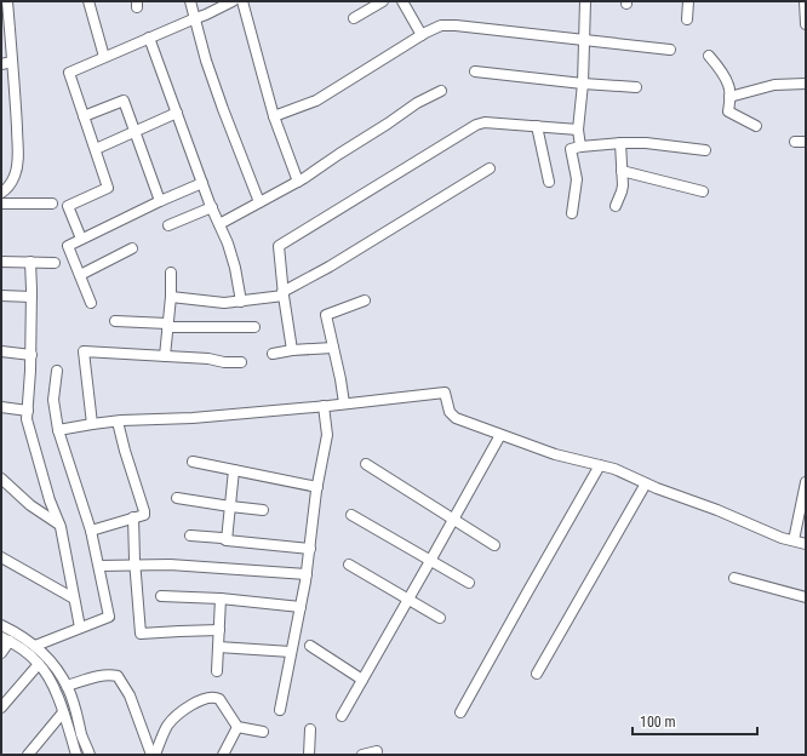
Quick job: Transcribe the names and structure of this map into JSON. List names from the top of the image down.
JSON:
{
  "scale_bar": "100 m"
}
